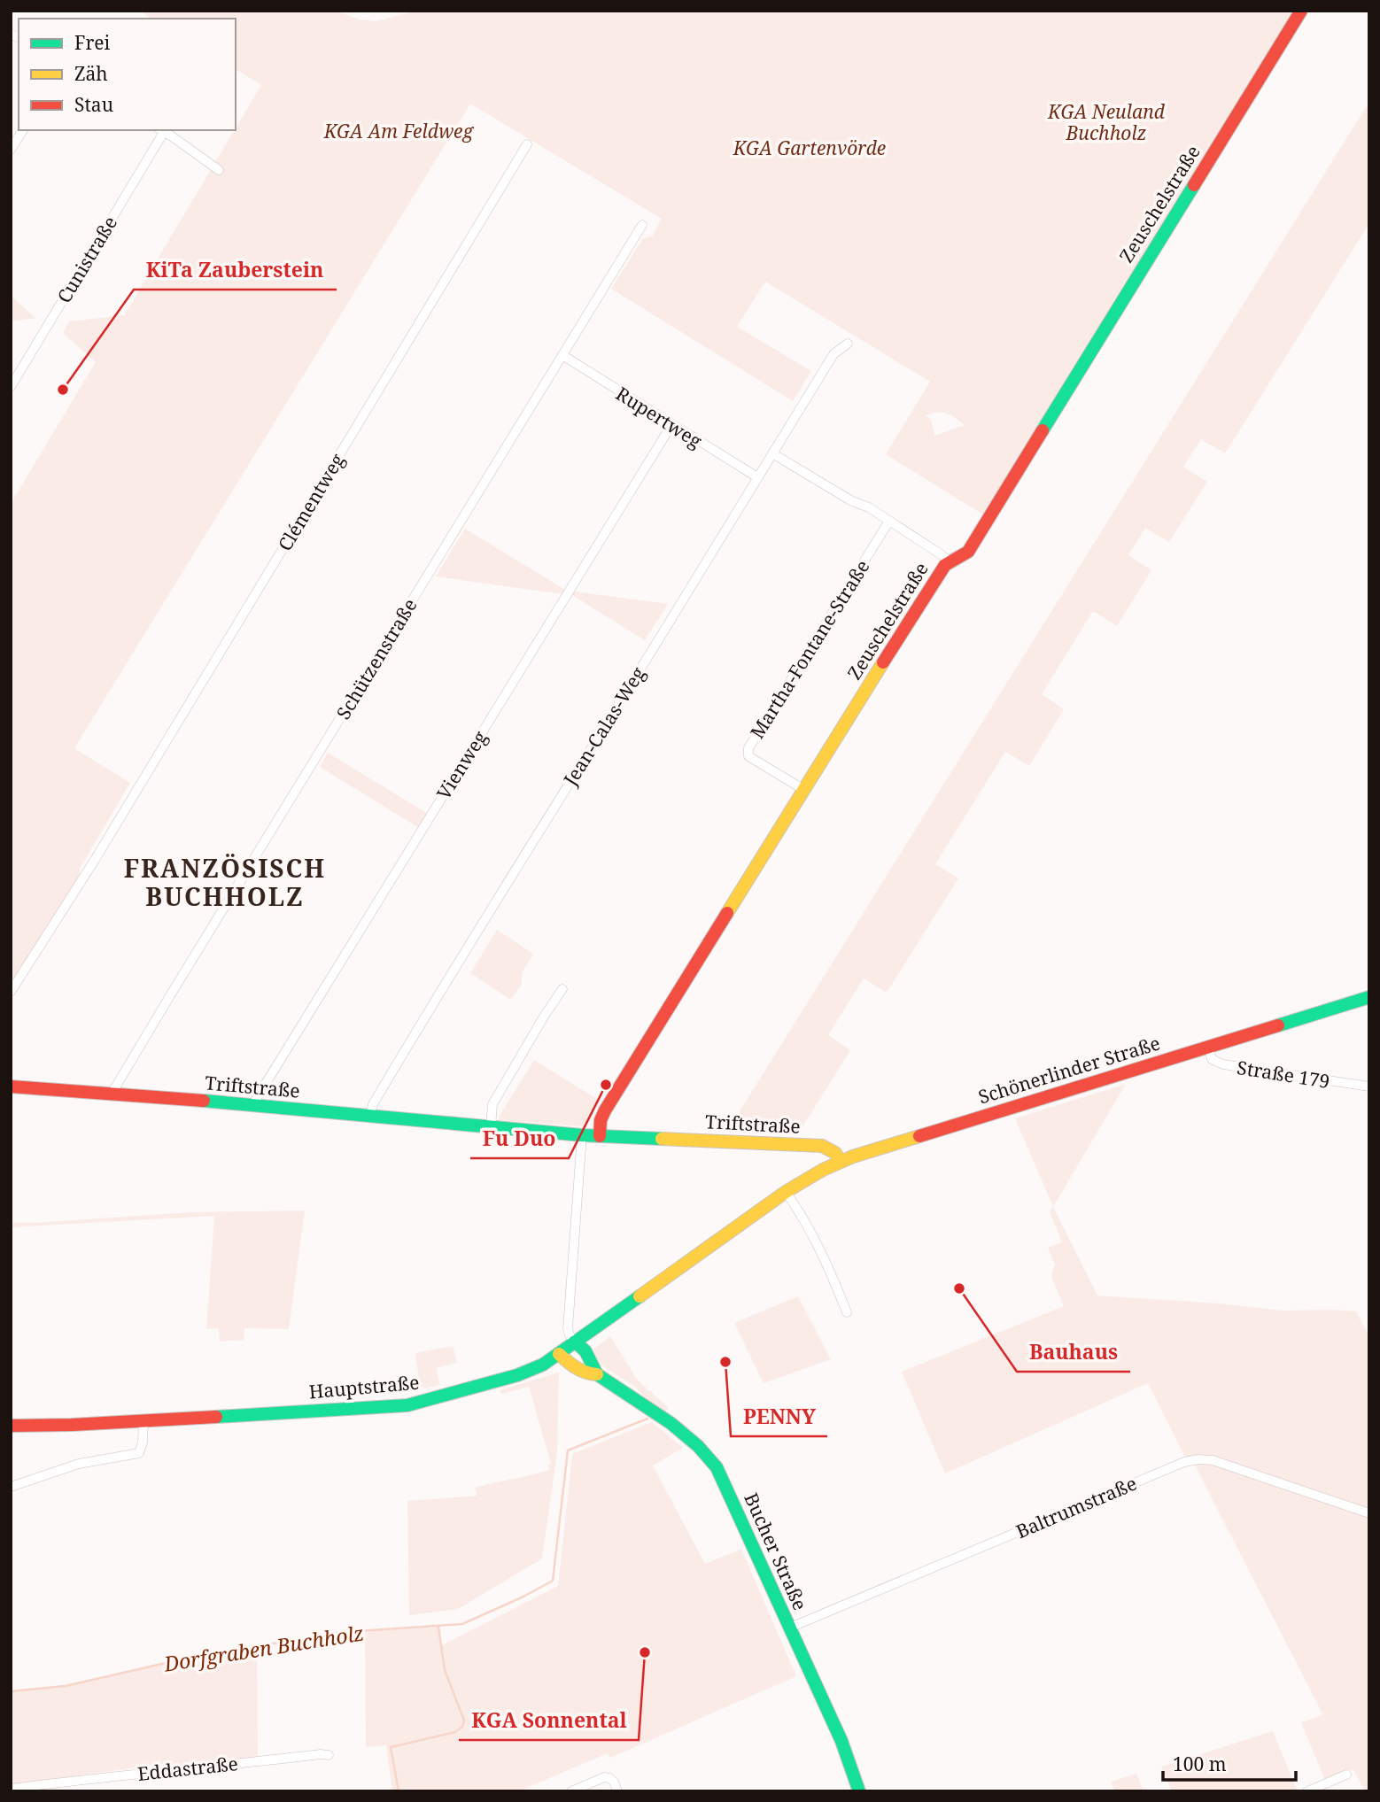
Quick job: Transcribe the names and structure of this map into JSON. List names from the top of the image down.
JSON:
{
  "streets": {
    "main road": [
      "Zeuschelstraße",
      "Schönerlinder Straße",
      "Triftstraße",
      "Hauptstraße",
      "Bucher Straße"
    ],
    "street": [
      "Cunistraße",
      "Rupertweg",
      "Clémentweg",
      "Martha-Fontane-Straße",
      "Schützenstraße",
      "Jean-Calas-Weg",
      "Vienweg",
      "Straße 179",
      "Baltrumstraße",
      "Eddastraße"
    ]
  },
  "crossings": [
    ["Zeuschelstraße", "Martha-Fontane-Straße"],
    ["Zeuschelstraße", "Triftstraße"],
    ["Rupertweg", "Schützenstraße"],
    ["Rupertweg", "Jean-Calas-Weg"],
    ["Rupertweg", "Vienweg"],
    ["Schützenstraße", "Triftstraße"],
    ["Jean-Calas-Weg", "Triftstraße"],
    ["Vienweg", "Triftstraße"],
    ["Schönerlinder Straße", "Straße 179"],
    ["Schönerlinder Straße", "Triftstraße"],
    ["Schönerlinder Straße", "Hauptstraße"],
    ["Schönerlinder Straße", "Bucher Straße"],
    ["Hauptstraße", "Bucher Straße"],
    ["Baltrumstraße", "Bucher Straße"]
  ],
  "districts": ["FRANZÖSISCH BUCHHOLZ"],
  "water": ["Dorfgraben Buchholz"],
  "parks": ["KGA Neuland Buchholz", "KGA Am Feldweg", "KGA Gartenvörde"],
  "places": [
    "KiTa Zauberstein",
    "Fu Duo",
    "Bauhaus",
    "PENNY",
    "KGA Sonnental"
  ],
  "legend": ["Frei", "Zäh", "Stau"],
  "scale_bar": "100 m"
}
